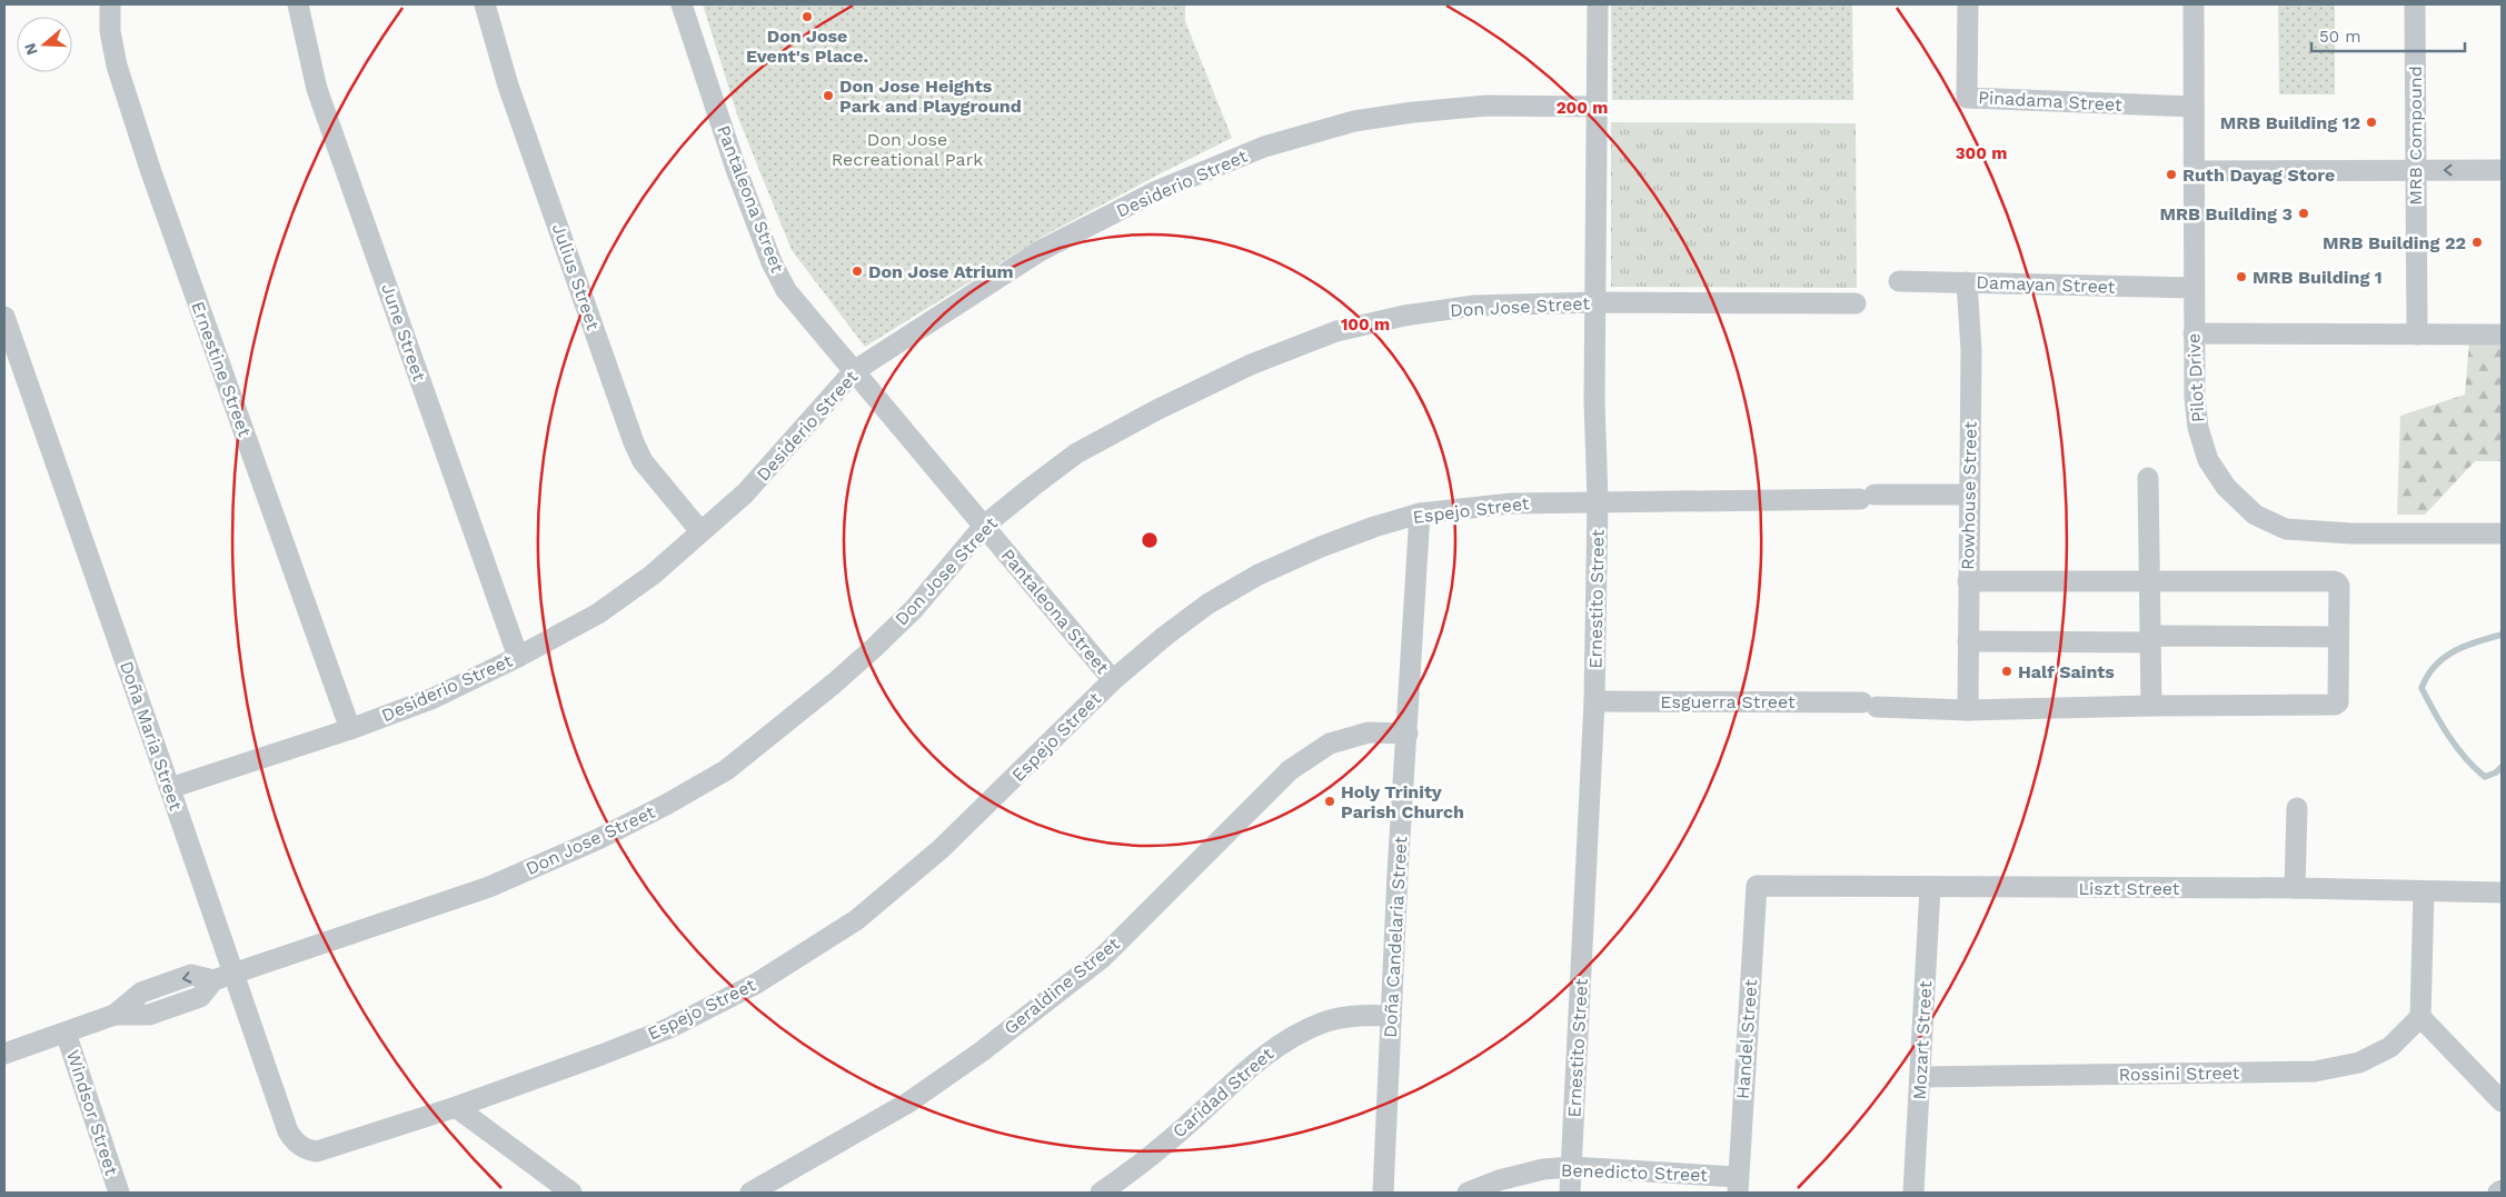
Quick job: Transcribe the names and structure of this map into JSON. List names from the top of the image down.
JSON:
{
  "streets": {
    "street": [
      "Pinadama Street",
      "MRB Compound",
      "Desiderio Street",
      "Pantaleona Street",
      "Julius Street",
      "Damayan Street",
      "Don Jose Street",
      "June Street",
      "Ernestine Street",
      "Pilot Drive",
      "Rowhouse Street",
      "Espejo Street",
      "Ernestito Street",
      "Esguerra Street",
      "Doña Maria Street",
      "Liszt Street",
      "Doña Candelaria Street",
      "Geraldine Street",
      "Handel Street",
      "Mozart Street",
      "Rossini Street",
      "Caridad Street",
      "Windsor Street",
      "Benedicto Street"
    ]
  },
  "crossings": [
    ["Pinadama Street", "Pilot Drive"],
    ["Desiderio Street", "Pantaleona Street"],
    ["Desiderio Street", "Julius Street"],
    ["Desiderio Street", "June Street"],
    ["Desiderio Street", "Ernestine Street"],
    ["Desiderio Street", "Ernestito Street"],
    ["Desiderio Street", "Doña Maria Street"],
    ["Pantaleona Street", "Don Jose Street"],
    ["Pantaleona Street", "Espejo Street"],
    ["Damayan Street", "Pilot Drive"],
    ["Damayan Street", "Rowhouse Street"],
    ["Don Jose Street", "Ernestito Street"],
    ["Don Jose Street", "Doña Maria Street"],
    ["Don Jose Street", "Windsor Street"],
    ["Rowhouse Street", "Espejo Street"],
    ["Rowhouse Street", "Esguerra Street"],
    ["Espejo Street", "Ernestito Street"],
    ["Espejo Street", "Doña Maria Street"],
    ["Espejo Street", "Doña Candelaria Street"],
    ["Ernestito Street", "Esguerra Street"],
    ["Ernestito Street", "Benedicto Street"],
    ["Liszt Street", "Handel Street"],
    ["Liszt Street", "Mozart Street"],
    ["Doña Candelaria Street", "Geraldine Street"],
    ["Doña Candelaria Street", "Caridad Street"],
    ["Handel Street", "Benedicto Street"],
    ["Mozart Street", "Rossini Street"]
  ],
  "parks": ["Don Jose Recreational Park"],
  "places": [
    "Don Jose Event's Place.",
    "Don Jose Heights Park and Playground",
    "MRB Building 12",
    "Ruth Dayag Store",
    "MRB Building 3",
    "MRB Building 22",
    "Don Jose Atrium",
    "MRB Building 1",
    "Half Saints",
    "Holy Trinity Parish Church"
  ],
  "scale_bar": "50 m",
  "north": "left",
  "rings": ["200 m", "300 m", "100 m"]
}
